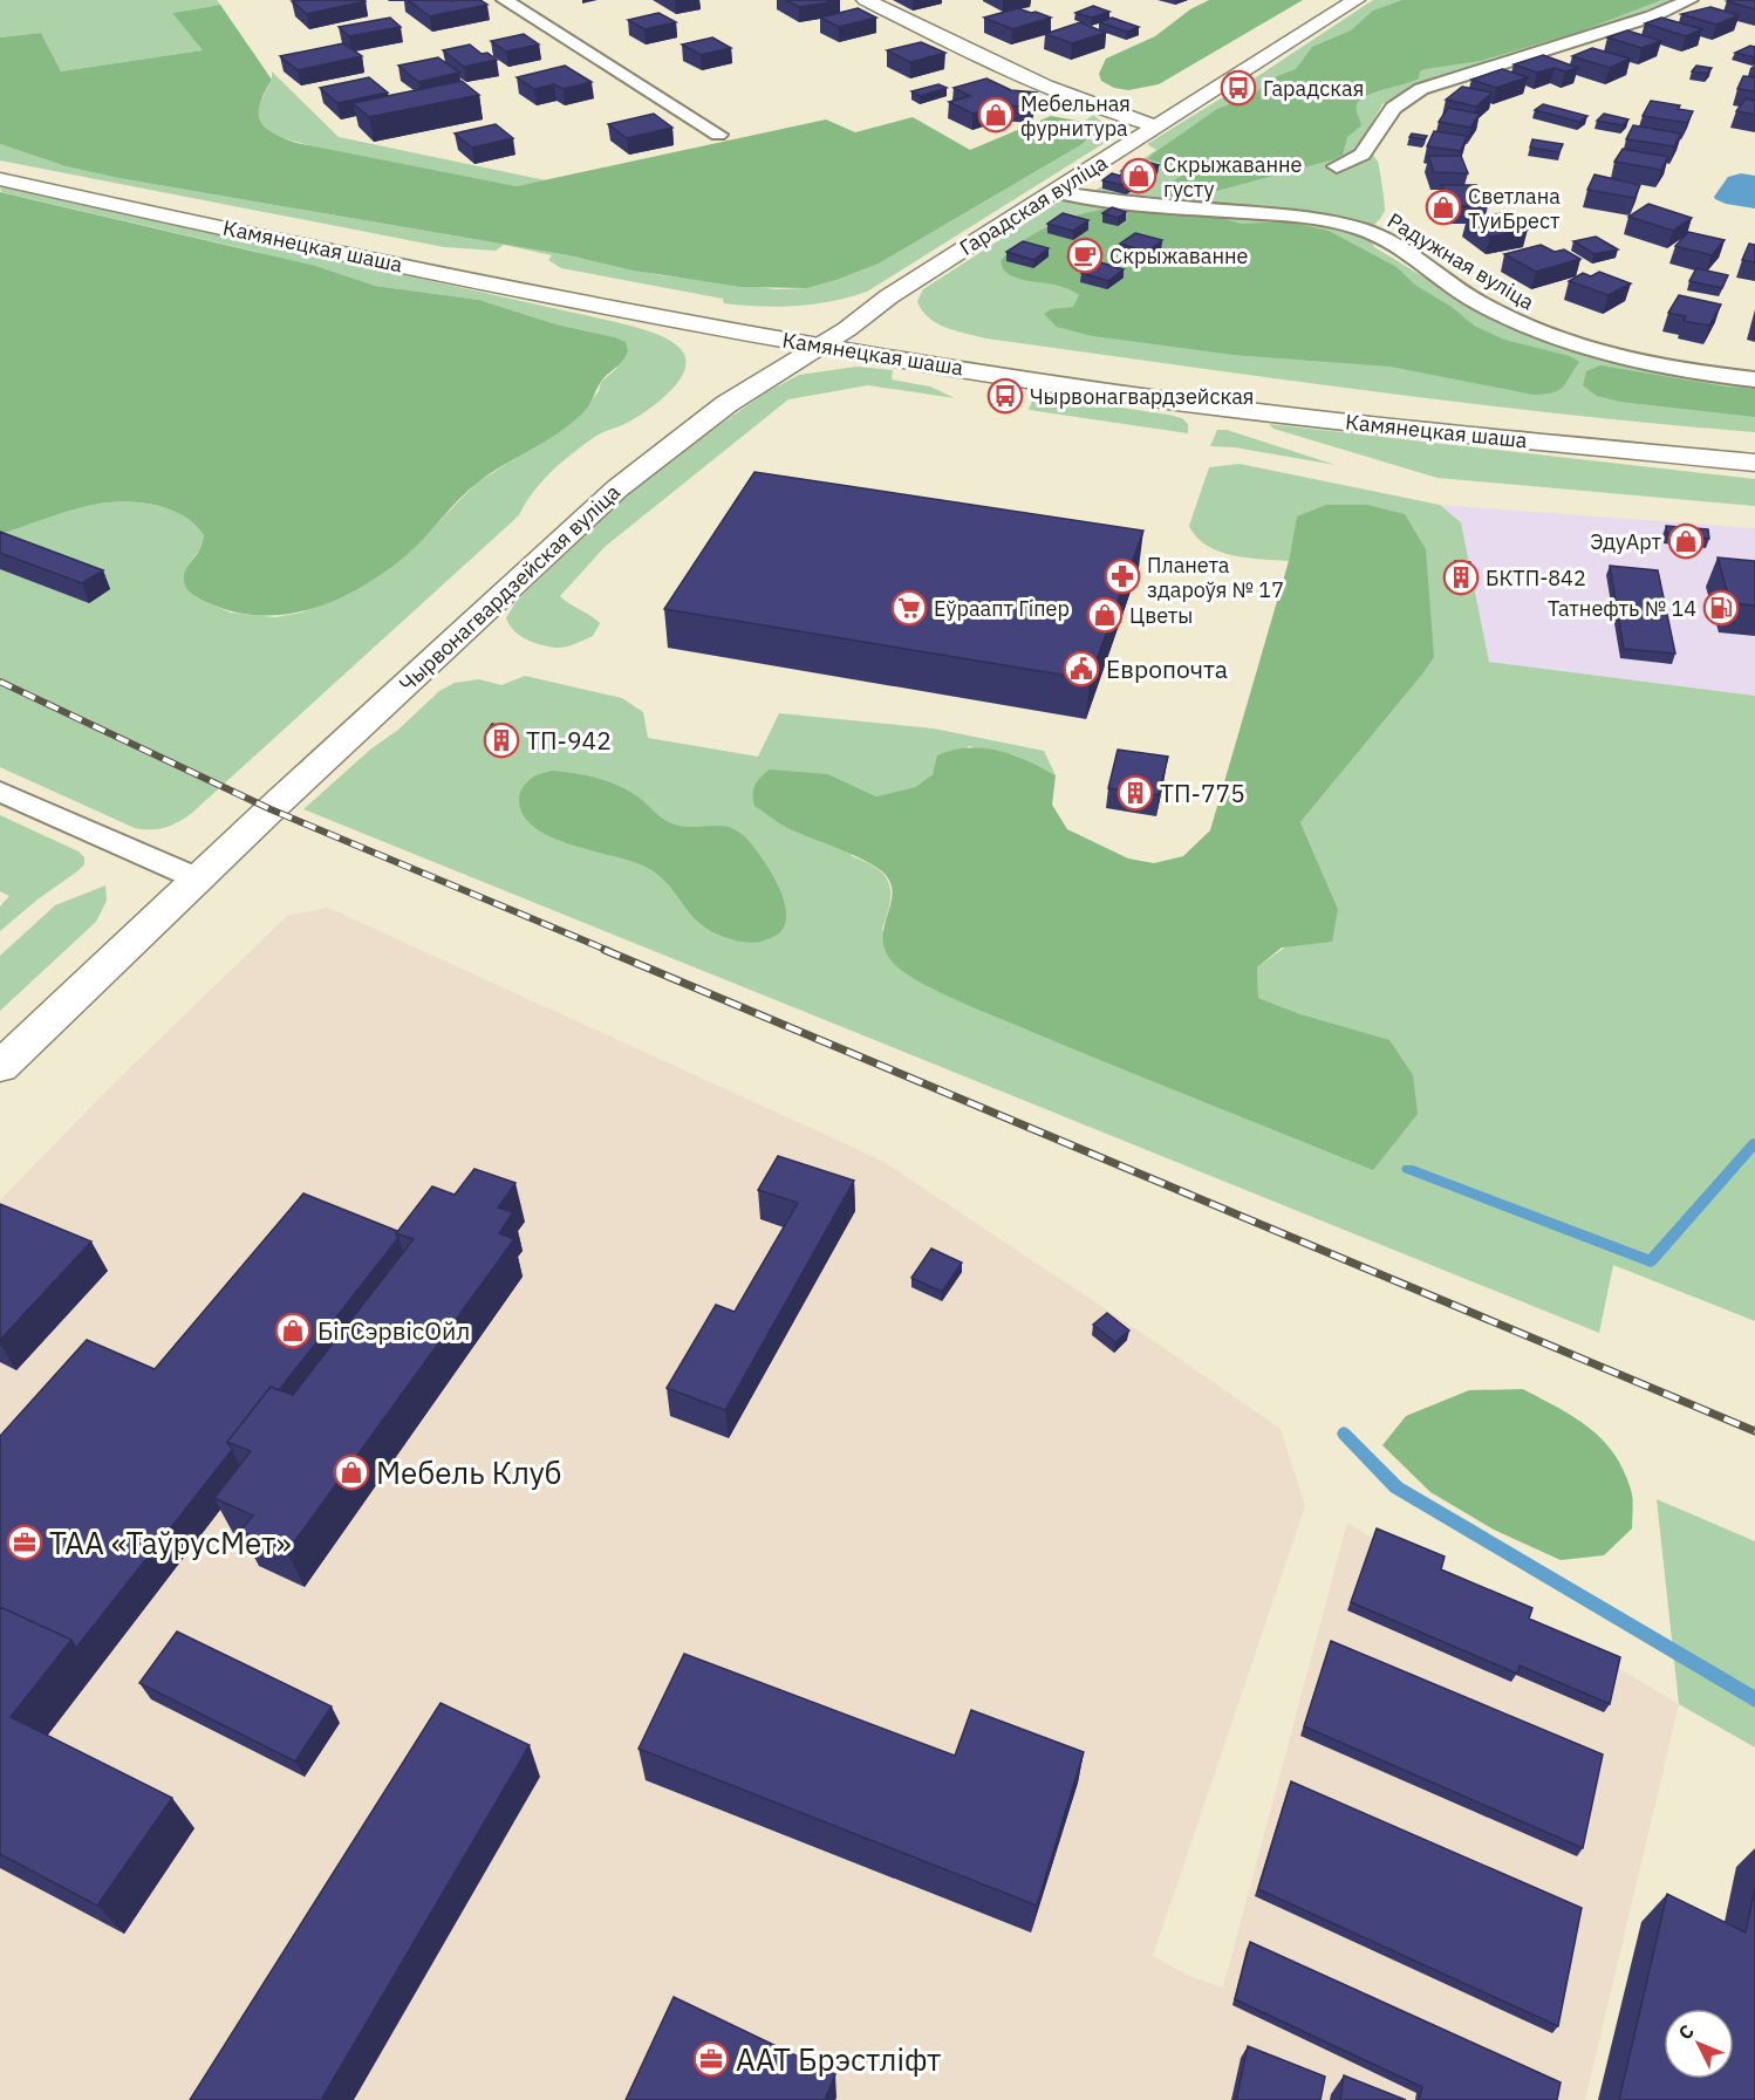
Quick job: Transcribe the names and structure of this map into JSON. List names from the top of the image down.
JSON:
{
  "streets": {
    "main road": ["Гарадская вуліца", "Камянецкая шаша", "Чырвонагвардзейская вуліца"],
    "street": ["Радужная вуліца"]
  },
  "crossings": [
    ["Гарадская вуліца", "Камянецкая шаша"],
    ["Гарадская вуліца", "Радужная вуліца"],
    ["Гарадская вуліца", "Чырвонагвардзейская вуліца"],
    ["Камянецкая шаша", "Чырвонагвардзейская вуліца"]
  ],
  "places": {
    "bus stop": ["Гарадская", "Чырвонагвардзейская"],
    "shop": [
      "Мебельная фурнитура",
      "Скрыжаванне густу",
      "Светлана ТуиБрест",
      "ЭдуАрт",
      "Цветы",
      "БігСэрвісОйл",
      "Мебель Клуб"
    ],
    "cafe": ["Скрыжаванне"],
    "pharmacy": ["Планета здароўя № 17"],
    "building": ["БКТП-842", "ТП-942", "ТП-775"],
    "supermarket": ["Еўраапт Гіпер"],
    "fuel station": ["Татнефть № 14"],
    "public building": ["Европочта"],
    "office": ["ТАА «ТаўрусМет»", "ААТ Брэстліфт"]
  },
  "north": "top left"
}
